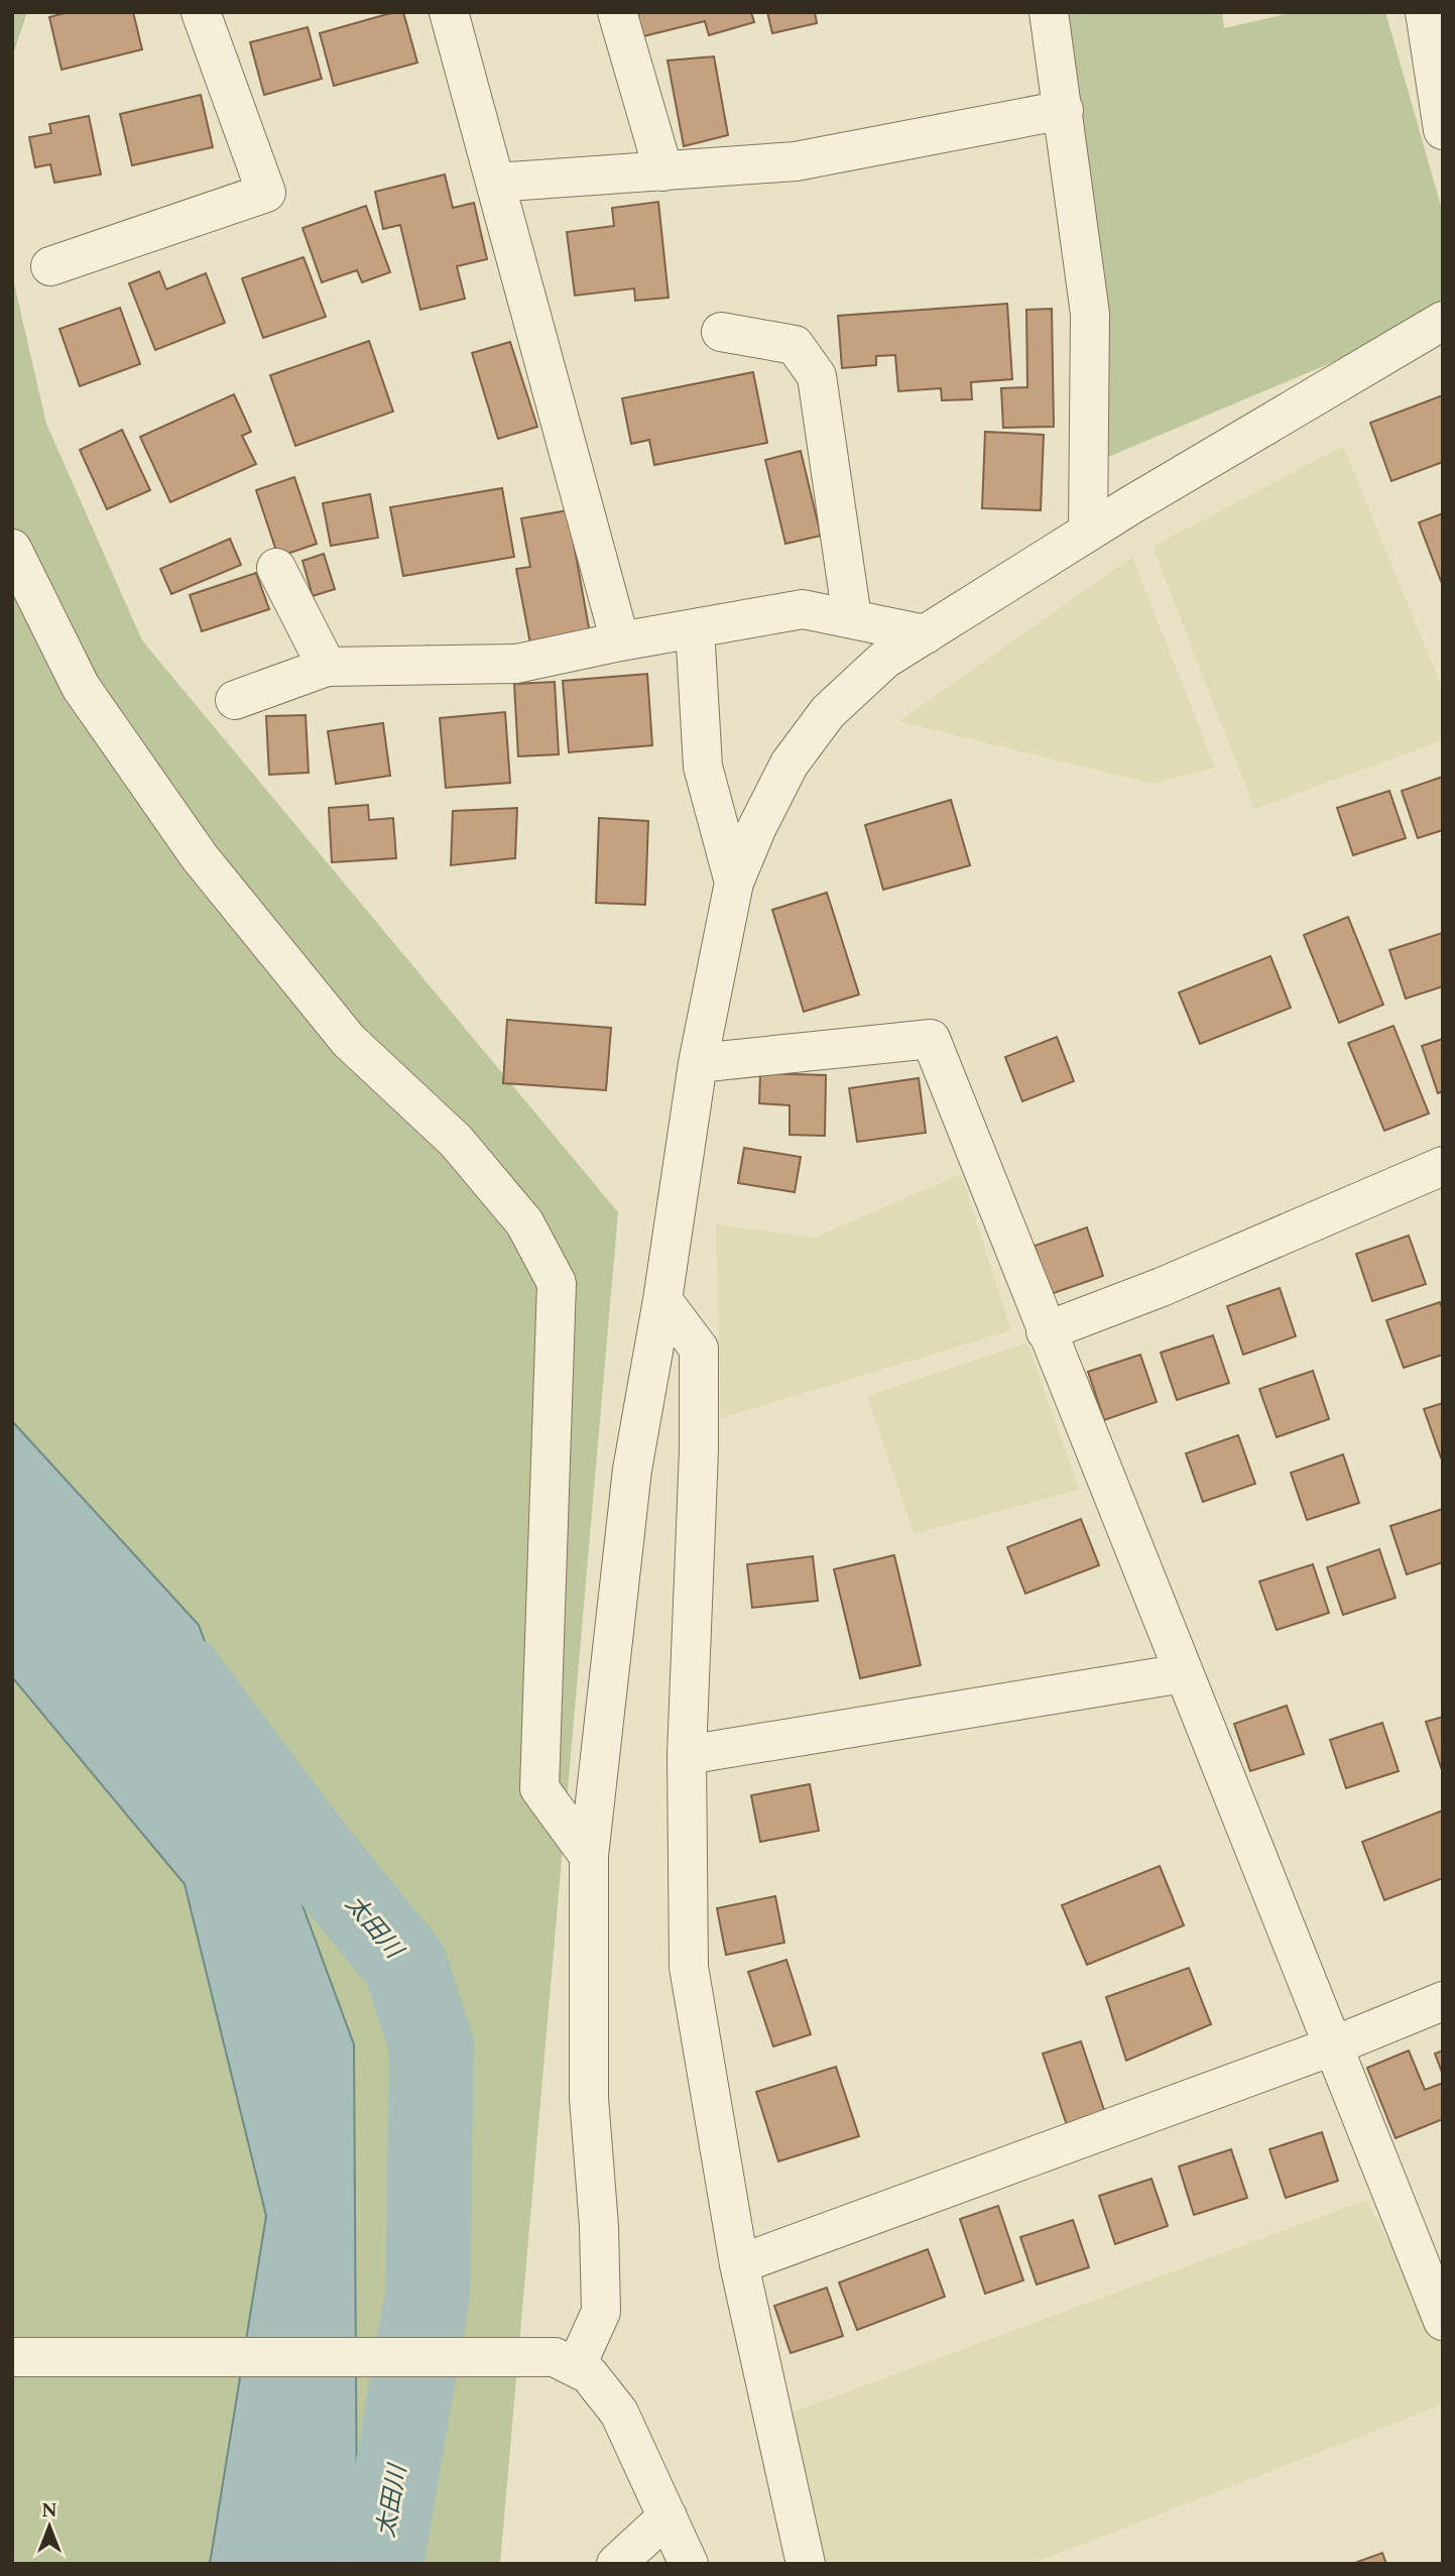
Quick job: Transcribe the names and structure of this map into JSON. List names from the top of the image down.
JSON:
{
  "water": ["太田川"],
  "north": "top"
}
